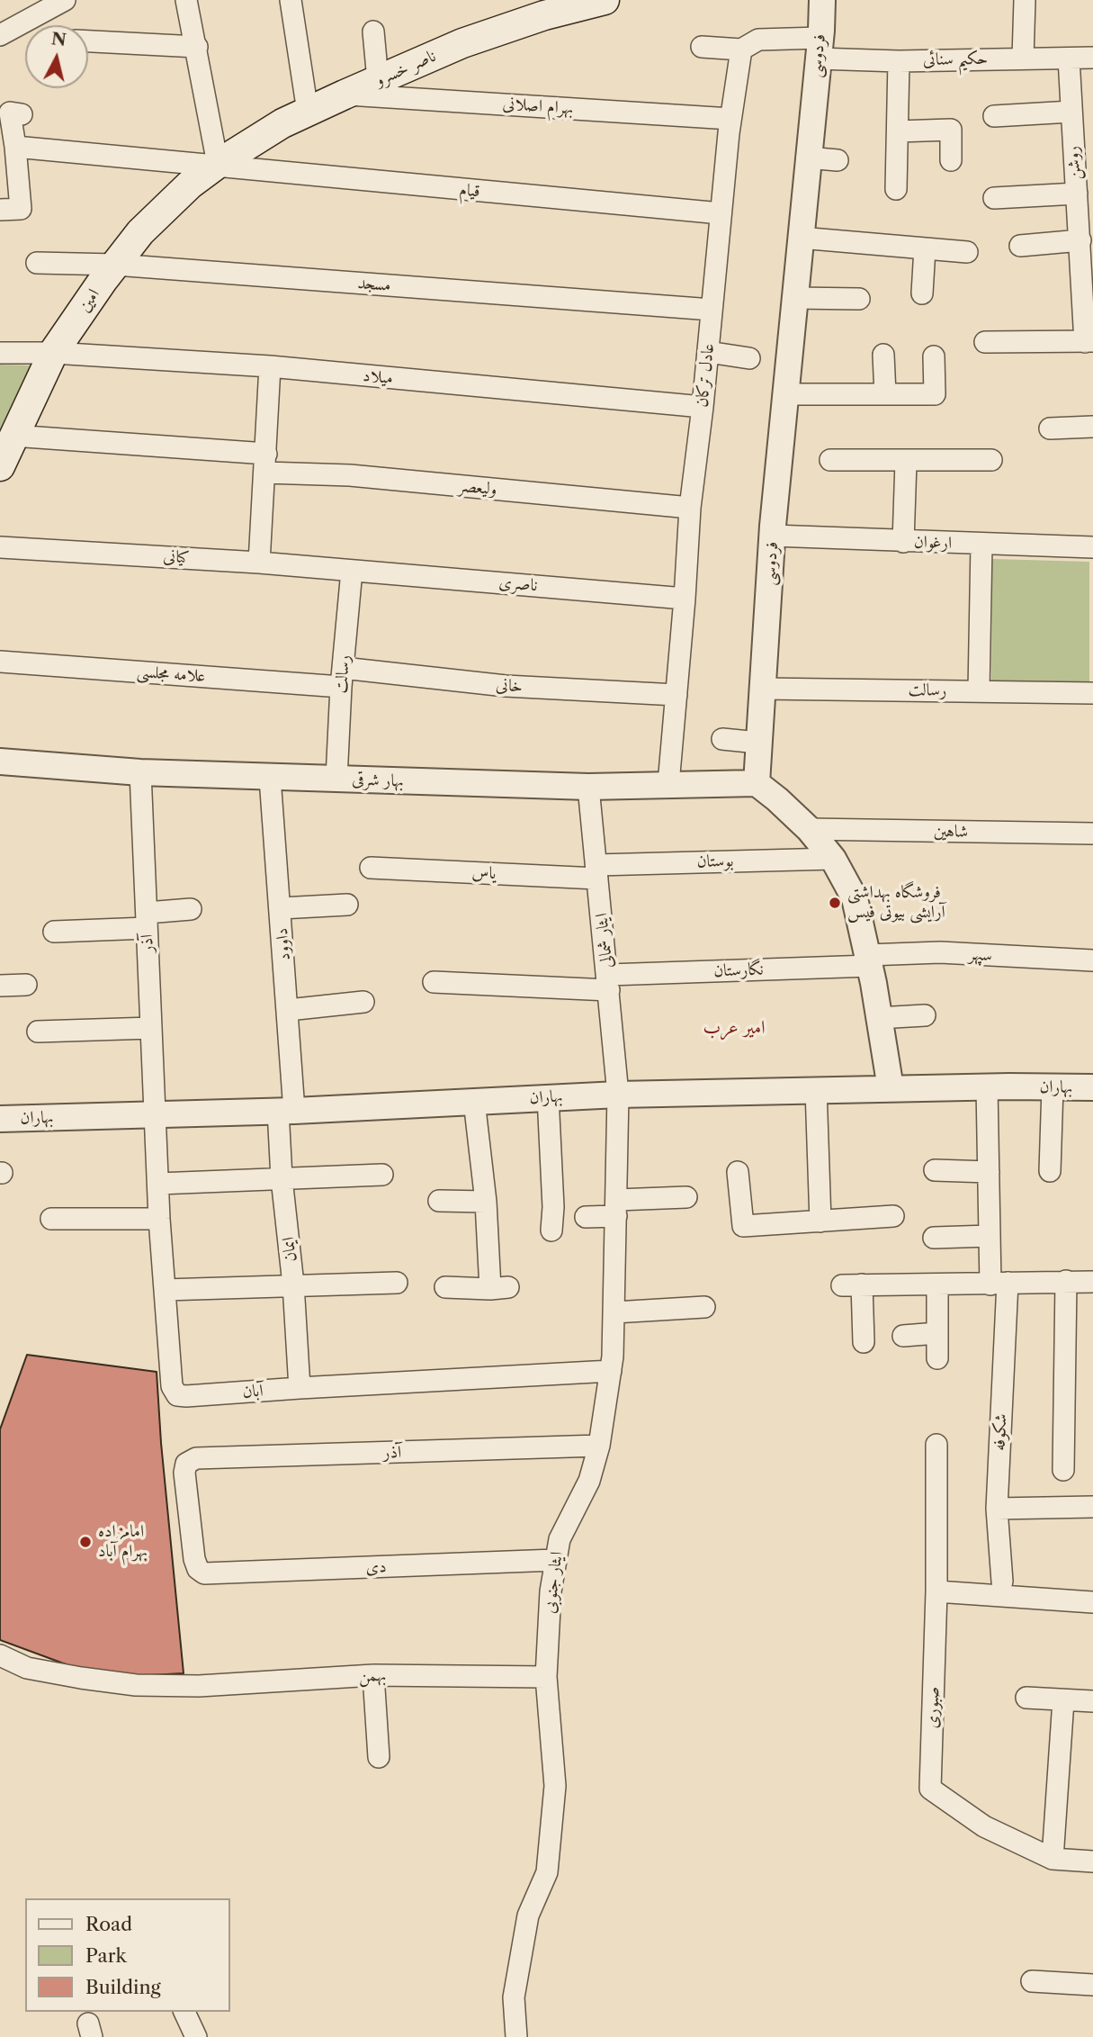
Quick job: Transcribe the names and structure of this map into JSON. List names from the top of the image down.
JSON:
{
  "streets": {
    "main road": ["ناصر خسرو", "امین"],
    "street": [
      "فردوسی",
      "حکیم سنائی",
      "بهرام اصلانی",
      "روشن",
      "قیام",
      "مسجد",
      "عادل ترکان",
      "میلاد",
      "ولیعصر",
      "ارغوان",
      "کیانی",
      "ناصری",
      "علامه مجلسی",
      "رسالت",
      "خانی",
      "بهار شرقی",
      "شاهین",
      "بوستان",
      "یاس",
      "ایثار شمالی",
      "آذر",
      "داوود",
      "سپهر",
      "نگارستان",
      "بهاران",
      "ایمان",
      "آبان",
      "شکوفه",
      "دی",
      "ایثار جنوبی",
      "بهمن",
      "صبوری"
    ]
  },
  "crossings": [
    ["فردوسی", "حکیم سنائی"],
    ["فردوسی", "ارغوان"],
    ["فردوسی", "رسالت"],
    ["فردوسی", "بهار شرقی"],
    ["حکیم سنائی", "روشن"],
    ["ناصر خسرو", "بهرام اصلانی"],
    ["ناصر خسرو", "قیام"],
    ["ناصر خسرو", "امین"],
    ["بهرام اصلانی", "عادل ترکان"],
    ["قیام", "امین"],
    ["قیام", "عادل ترکان"],
    ["مسجد", "امین"],
    ["مسجد", "عادل ترکان"],
    ["امین", "میلاد"],
    ["امین", "ولیعصر"],
    ["عادل ترکان", "میلاد"],
    ["عادل ترکان", "ولیعصر"],
    ["عادل ترکان", "ناصری"],
    ["عادل ترکان", "خانی"],
    ["عادل ترکان", "بهار شرقی"],
    ["کیانی", "ناصری"],
    ["کیانی", "رسالت"],
    ["ناصری", "رسالت"],
    ["علامه مجلسی", "رسالت"],
    ["علامه مجلسی", "خانی"],
    ["رسالت", "خانی"],
    ["رسالت", "بهار شرقی"],
    ["بهار شرقی", "ایثار شمالی"],
    ["بهار شرقی", "آذر"],
    ["بهار شرقی", "داوود"],
    ["بوستان", "یاس"],
    ["بوستان", "ایثار شمالی"],
    ["یاس", "ایثار شمالی"],
    ["ایثار شمالی", "نگارستان"],
    ["ایثار شمالی", "بهاران"],
    ["ایثار شمالی", "ایثار جنوبی"],
    ["آذر", "بهاران"],
    ["آذر", "آبان"],
    ["آذر", "دی"],
    ["آذر", "ایثار جنوبی"],
    ["داوود", "بهاران"],
    ["داوود", "ایمان"],
    ["سپهر", "نگارستان"],
    ["بهاران", "ایمان"],
    ["بهاران", "آبان"],
    ["بهاران", "شکوفه"],
    ["بهاران", "ایثار جنوبی"],
    ["ایمان", "آبان"],
    ["آبان", "ایثار جنوبی"],
    ["دی", "ایثار جنوبی"],
    ["ایثار جنوبی", "بهمن"]
  ],
  "districts": ["امیر عرب"],
  "places": ["فروشگاه بهداشتی آرایشی بیوتی فیس", "امامزاده بهرام آباد"],
  "legend": ["Road", "Park", "Building"],
  "north": "top"
}
